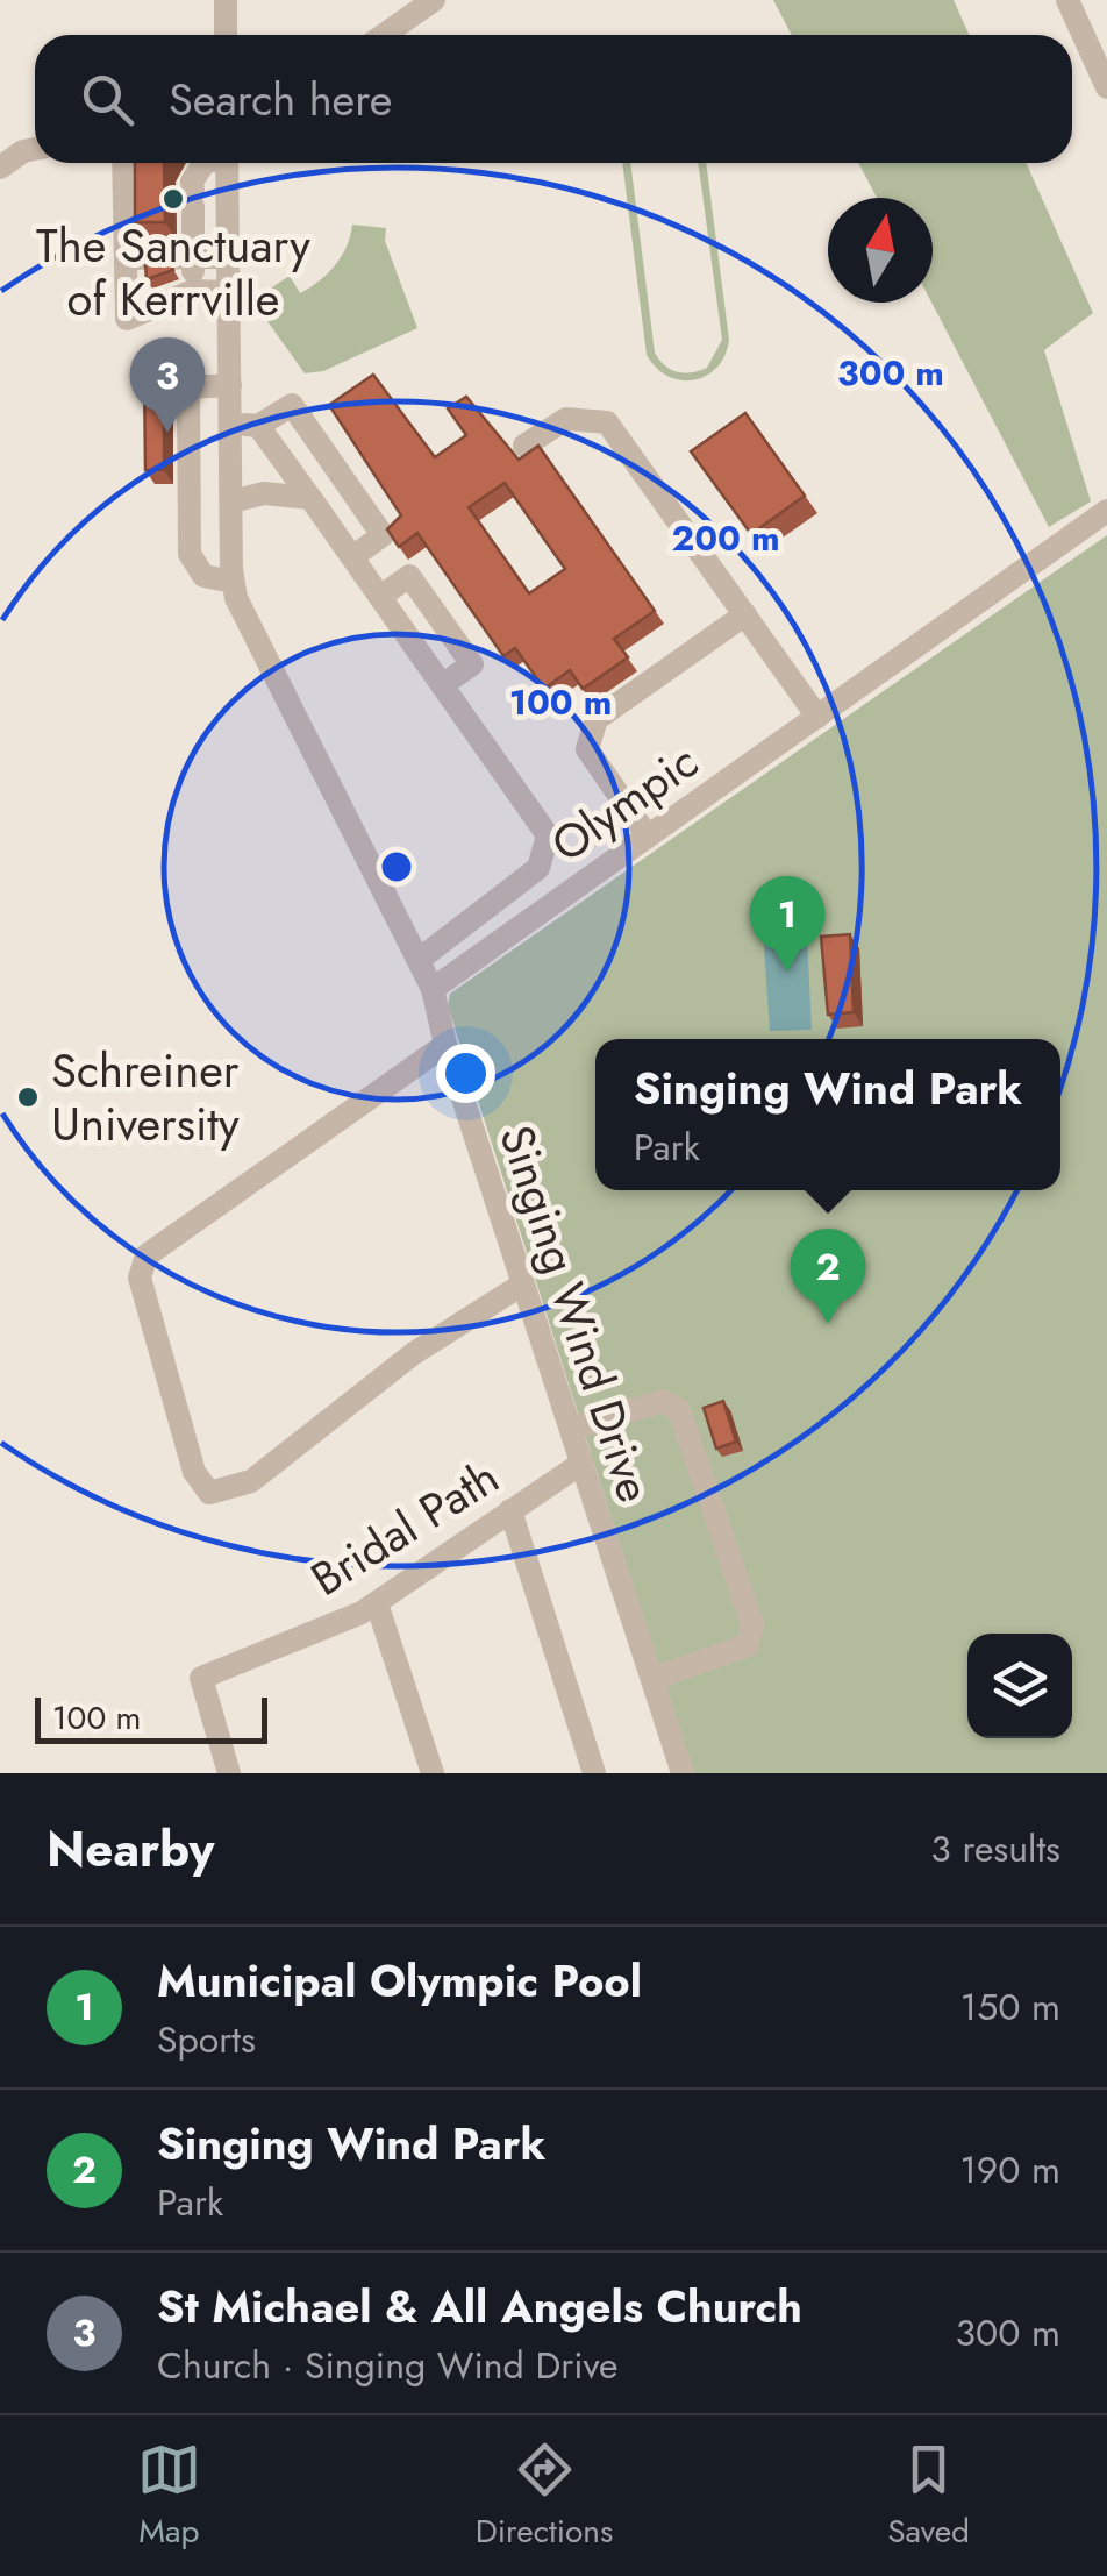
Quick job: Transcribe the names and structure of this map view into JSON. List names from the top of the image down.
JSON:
{
  "streets": {
    "street": ["Olympic", "Singing Wind Drive", "Bridal Path"]
  },
  "crossings": [
    ["Olympic", "Singing Wind Drive"],
    ["Singing Wind Drive", "Bridal Path"]
  ],
  "places": ["The Sanctuary of Kerrville", "Schreiner University"],
  "scale_bar": "100 m",
  "north": "top",
  "page": {
    "search": "Search here",
    "pins": ["3", "1", "2"],
    "popup": ["Singing Wind Park", "Park"],
    "scale": "100 m",
    "heading": ["Nearby", "3 results"],
    "list": [
      {
        "mark": "1",
        "name": "Municipal Olympic Pool",
        "note": "Sports",
        "value": "150 m"
      },
      {
        "mark": "2",
        "name": "Singing Wind Park",
        "note": "Park",
        "value": "190 m"
      },
      {
        "mark": "3",
        "name": "St Michael & All Angels Church",
        "note": "Church · Singing Wind Drive",
        "value": "300 m"
      }
    ],
    "nav": ["Map", "Directions", "Saved"]
  },
  "rings": ["300 m", "200 m", "100 m"]
}
